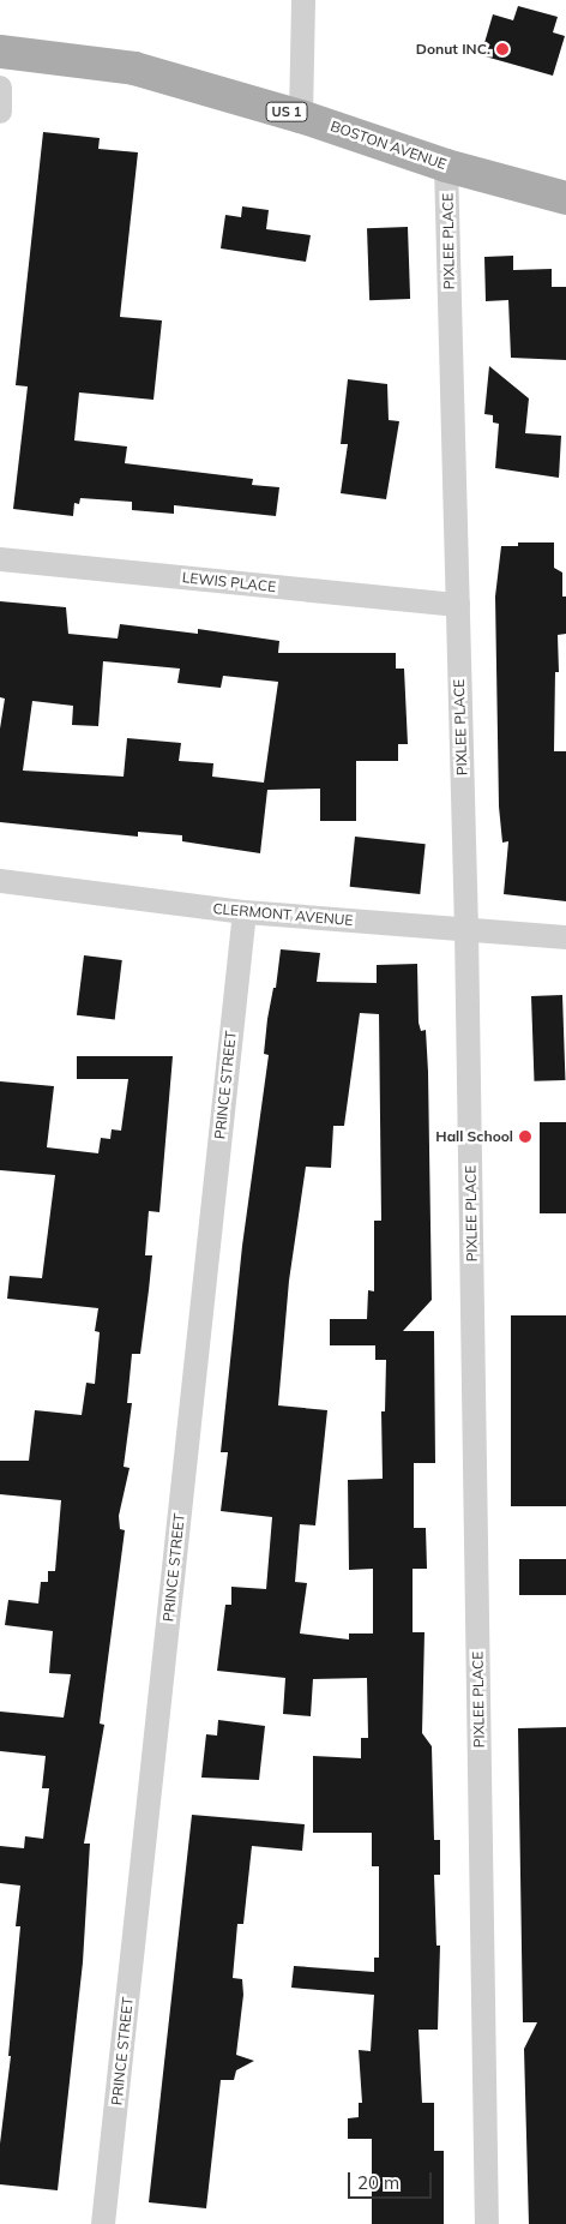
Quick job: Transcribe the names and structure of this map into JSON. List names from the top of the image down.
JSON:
{
  "streets": {
    "main road": ["US 1", "BOSTON AVENUE"],
    "street": [
      "PIXLEE PLACE",
      "LEWIS PLACE",
      "CLERMONT AVENUE",
      "PRINCE STREET"
    ]
  },
  "crossings": [
    ["BOSTON AVENUE", "PIXLEE PLACE"],
    ["PIXLEE PLACE", "LEWIS PLACE"],
    ["PIXLEE PLACE", "CLERMONT AVENUE"],
    ["CLERMONT AVENUE", "PRINCE STREET"]
  ],
  "places": ["Donut INC.", "Hall School"],
  "scale_bar": "20 m"
}
